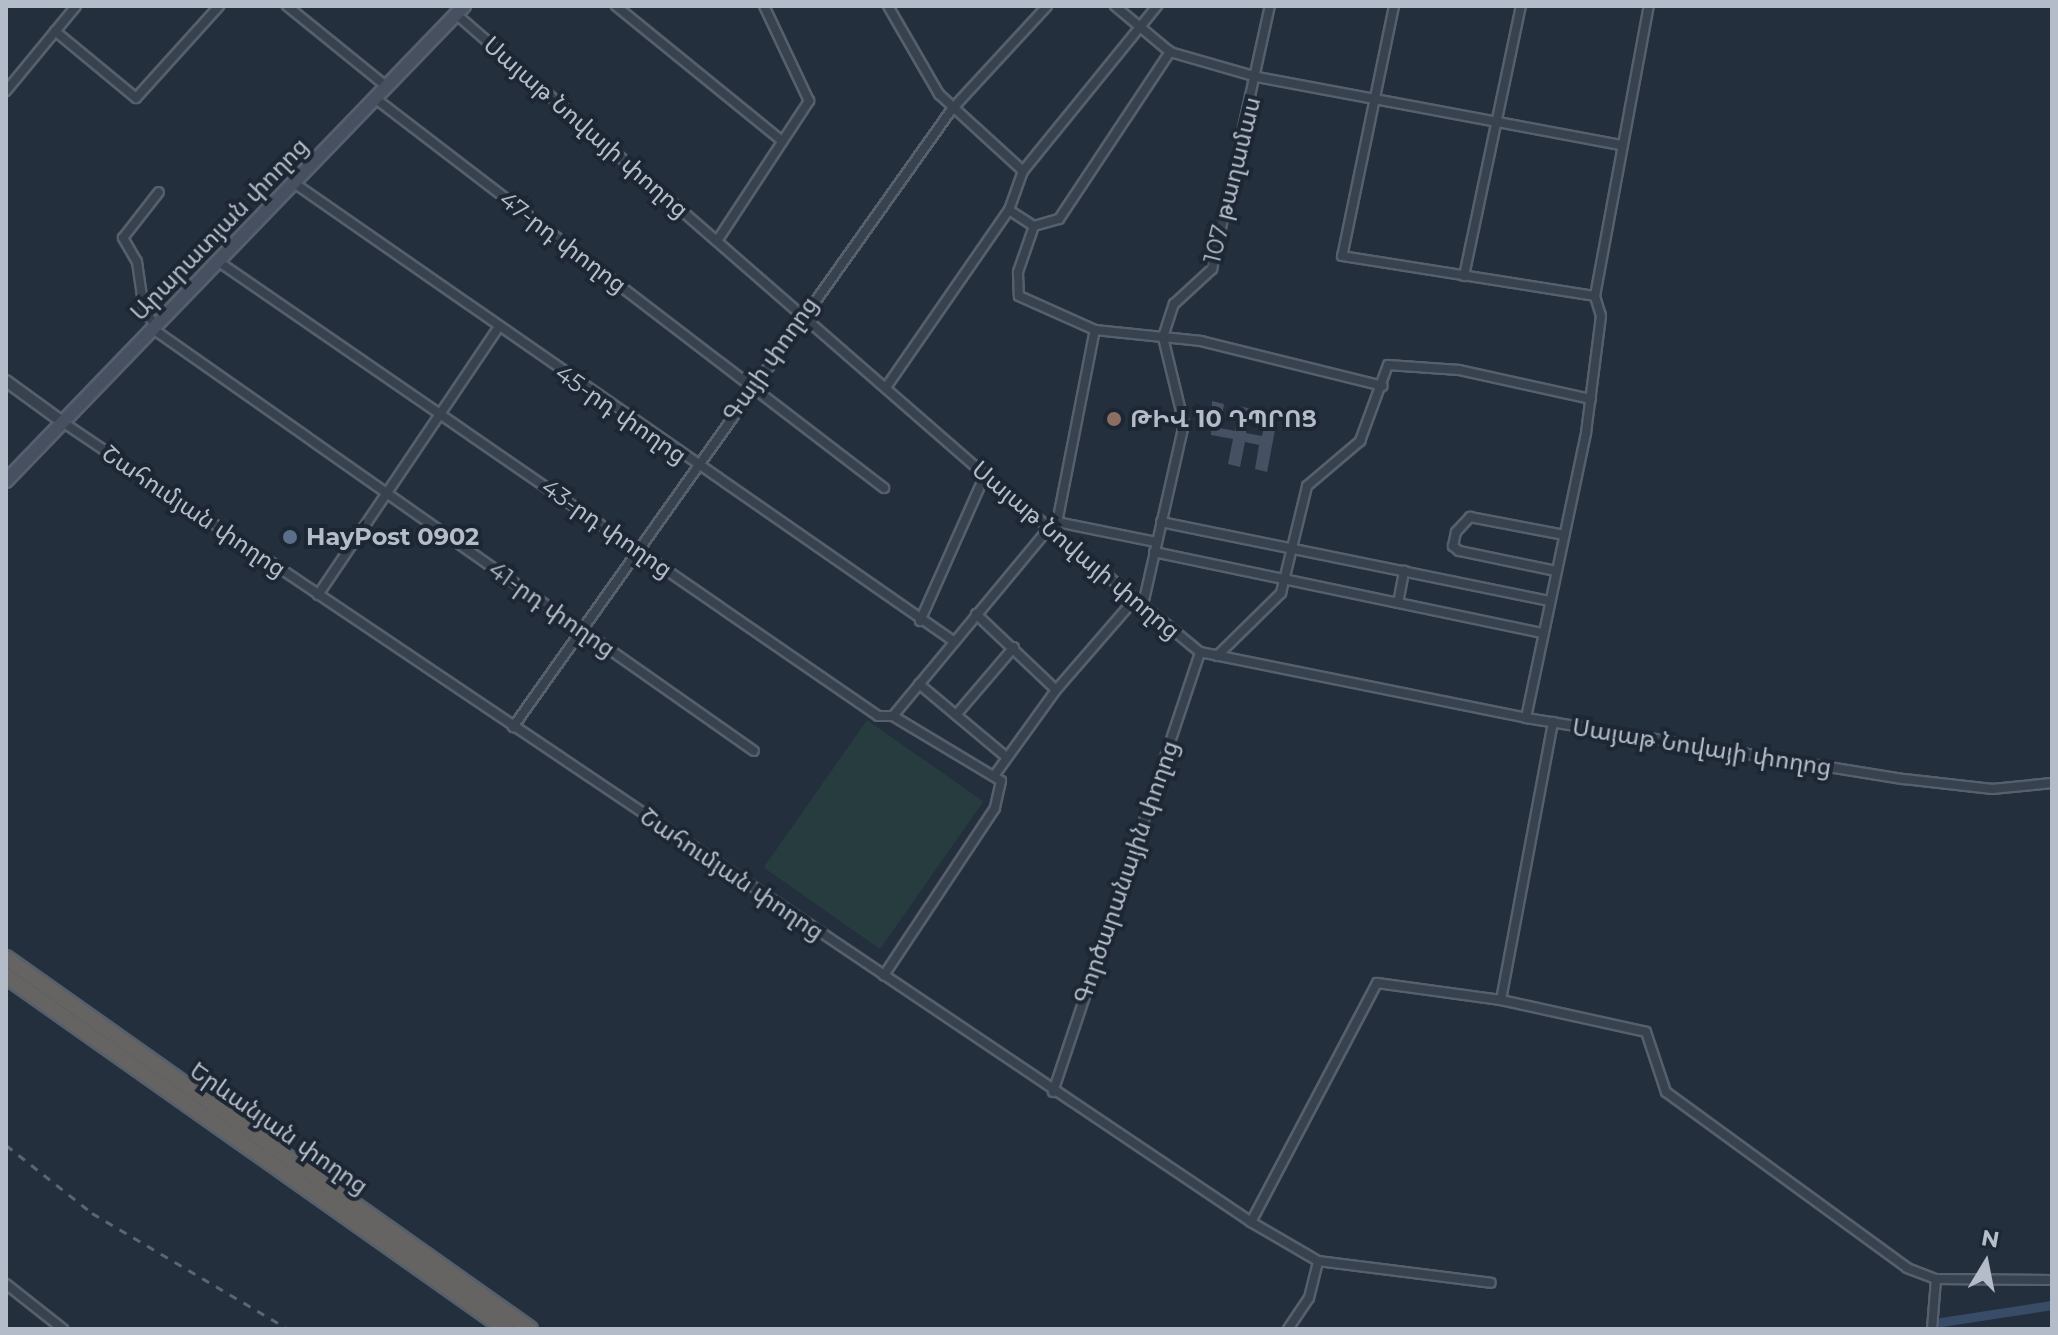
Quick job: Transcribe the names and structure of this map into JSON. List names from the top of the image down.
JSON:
{
  "streets": {
    "highway": ["Երևանյան փողոց"],
    "main road": ["Արարատյան փողոց"],
    "street": [
      "Սայաթ Նովայի փողոց",
      "107 թաղամաս",
      "47-րդ փողոց",
      "Գայի փողոց",
      "45-րդ փողոց",
      "Շահումյան փողոց",
      "43-րդ փողոց",
      "41-րդ փողոց",
      "Գործարանային փողոց"
    ]
  },
  "crossings": [
    ["Սայաթ Նովայի փողոց", "Արարատյան փողոց"],
    ["Սայաթ Նովայի փողոց", "Գայի փողոց"],
    ["Սայաթ Նովայի փողոց", "Գործարանային փողոց"],
    ["Արարատյան փողոց", "47-րդ փողոց"],
    ["Արարատյան փողոց", "45-րդ փողոց"],
    ["Արարատյան փողոց", "Շահումյան փողոց"],
    ["Արարատյան փողոց", "43-րդ փողոց"],
    ["Արարատյան փողոց", "41-րդ փողոց"],
    ["47-րդ փողոց", "Գայի փողոց"],
    ["Գայի փողոց", "45-րդ փողոց"],
    ["Գայի փողոց", "Շահումյան փողոց"],
    ["Գայի փողոց", "43-րդ փողոց"],
    ["Գայի փողոց", "41-րդ փողոց"],
    ["Շահումյան փողոց", "Գործարանային փողոց"]
  ],
  "places": ["ԹԻՎ 10 ԴՊՐՈՑ", "HayPost 0902"],
  "north": "top"
}
